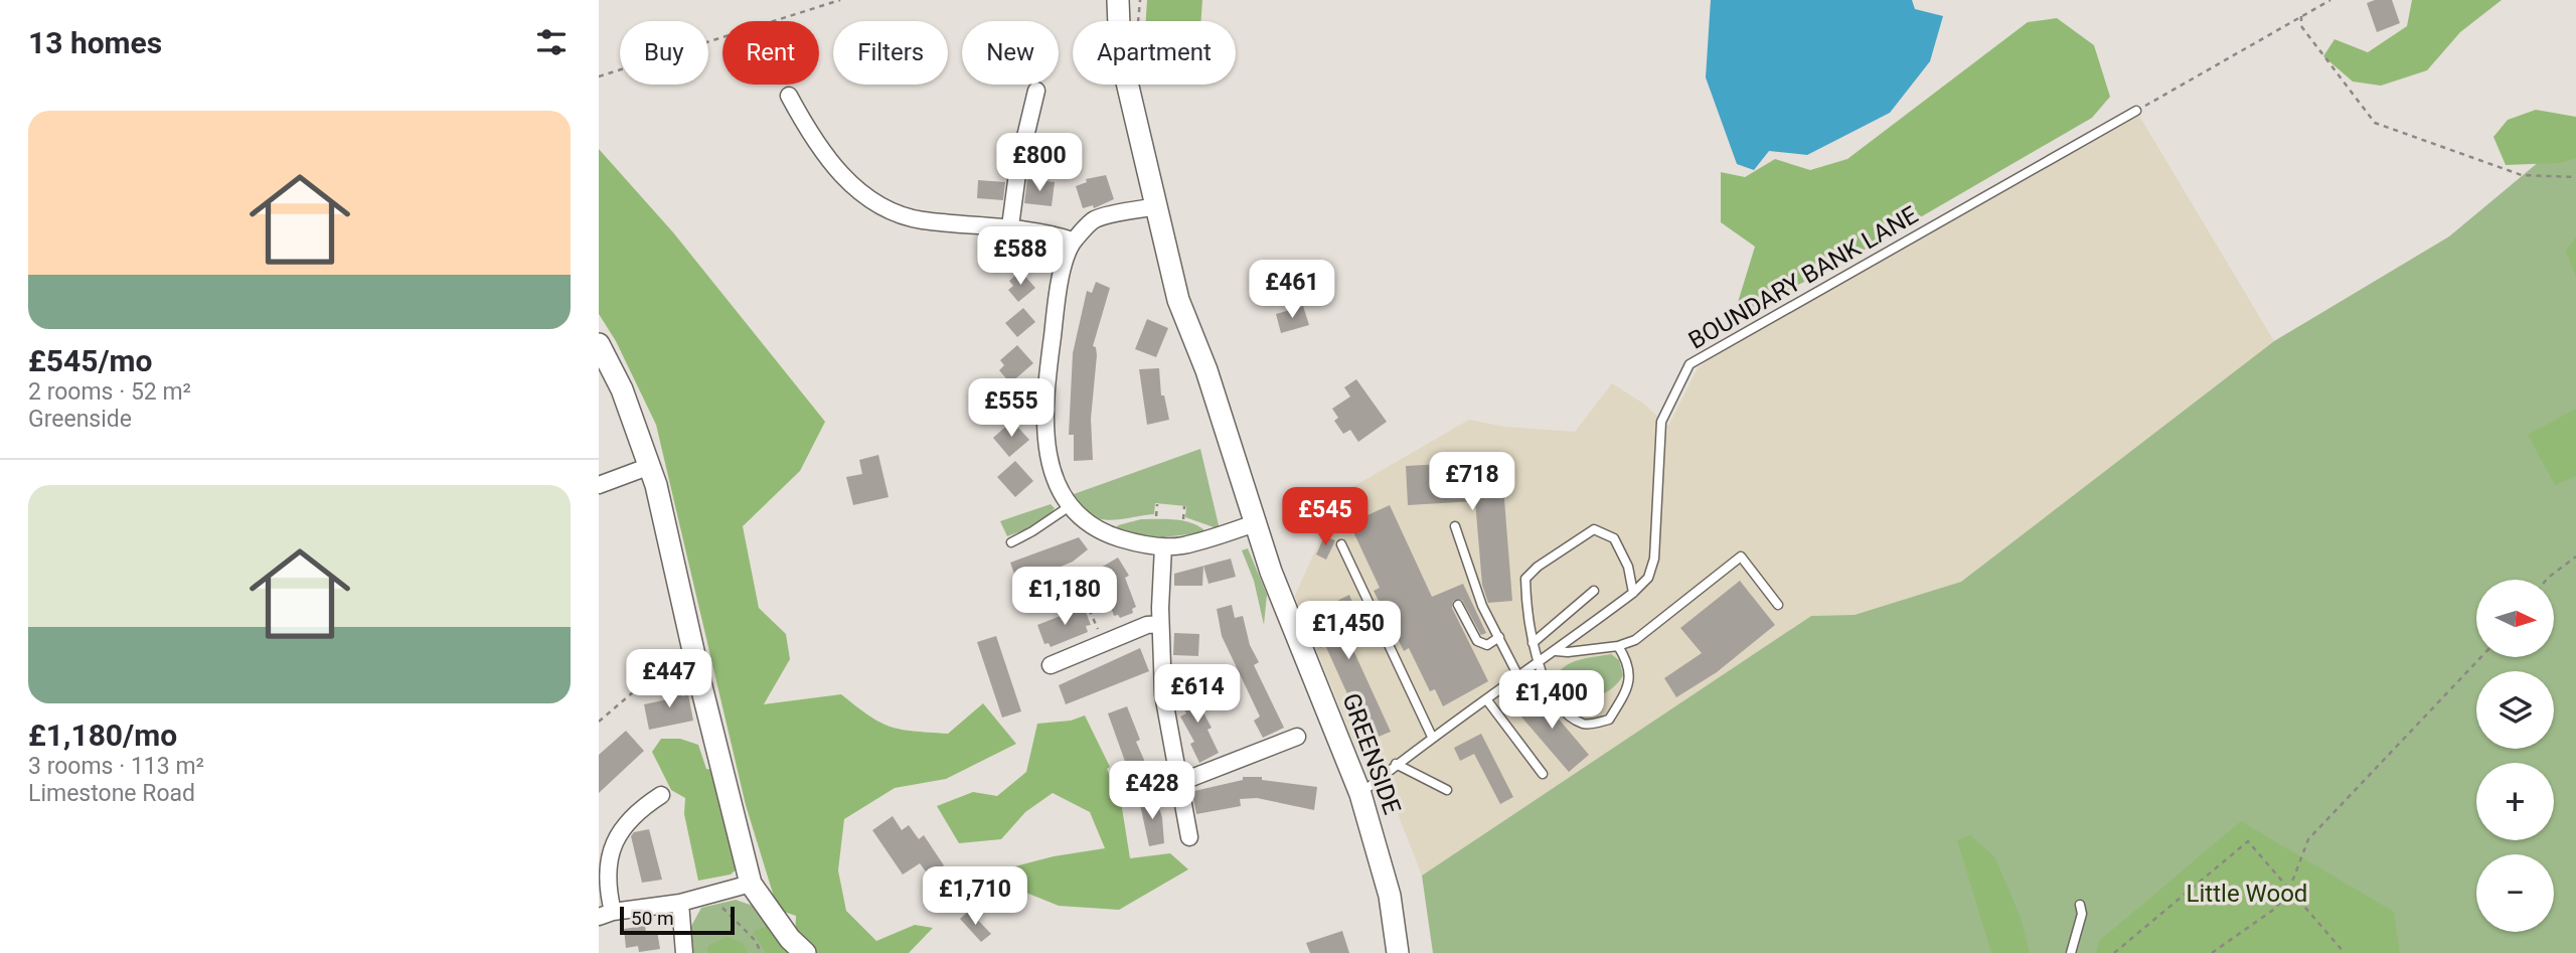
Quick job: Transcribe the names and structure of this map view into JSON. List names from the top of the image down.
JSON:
{
  "streets": {
    "street": ["GREENSIDE"],
    "lane": ["BOUNDARY BANK LANE"]
  },
  "crossings": [
    ["BOUNDARY BANK LANE", "GREENSIDE"]
  ],
  "parks": ["Little Wood"],
  "scale_bar": "50 m",
  "north": "right",
  "page": {
    "heading": "13 homes",
    "chip": [
      "Buy",
      "Rent",
      "Filters",
      "New",
      "Apartment"
    ],
    "list": [
      {
        "name": "£545/mo",
        "note": "2 rooms · 52 m² · Greenside"
      },
      {
        "name": "£1,180/mo",
        "note": "3 rooms · 113 m² · Limestone Road"
      }
    ],
    "price": [
      "£800",
      "£588",
      "£461",
      "£555",
      "£718",
      "£545",
      "£1,180",
      "£1,450",
      "£447",
      "£614",
      "£1,400",
      "£428",
      "£1,710"
    ],
    "map_buttons": ["+", "−"],
    "scale": "50 m"
  }
}
